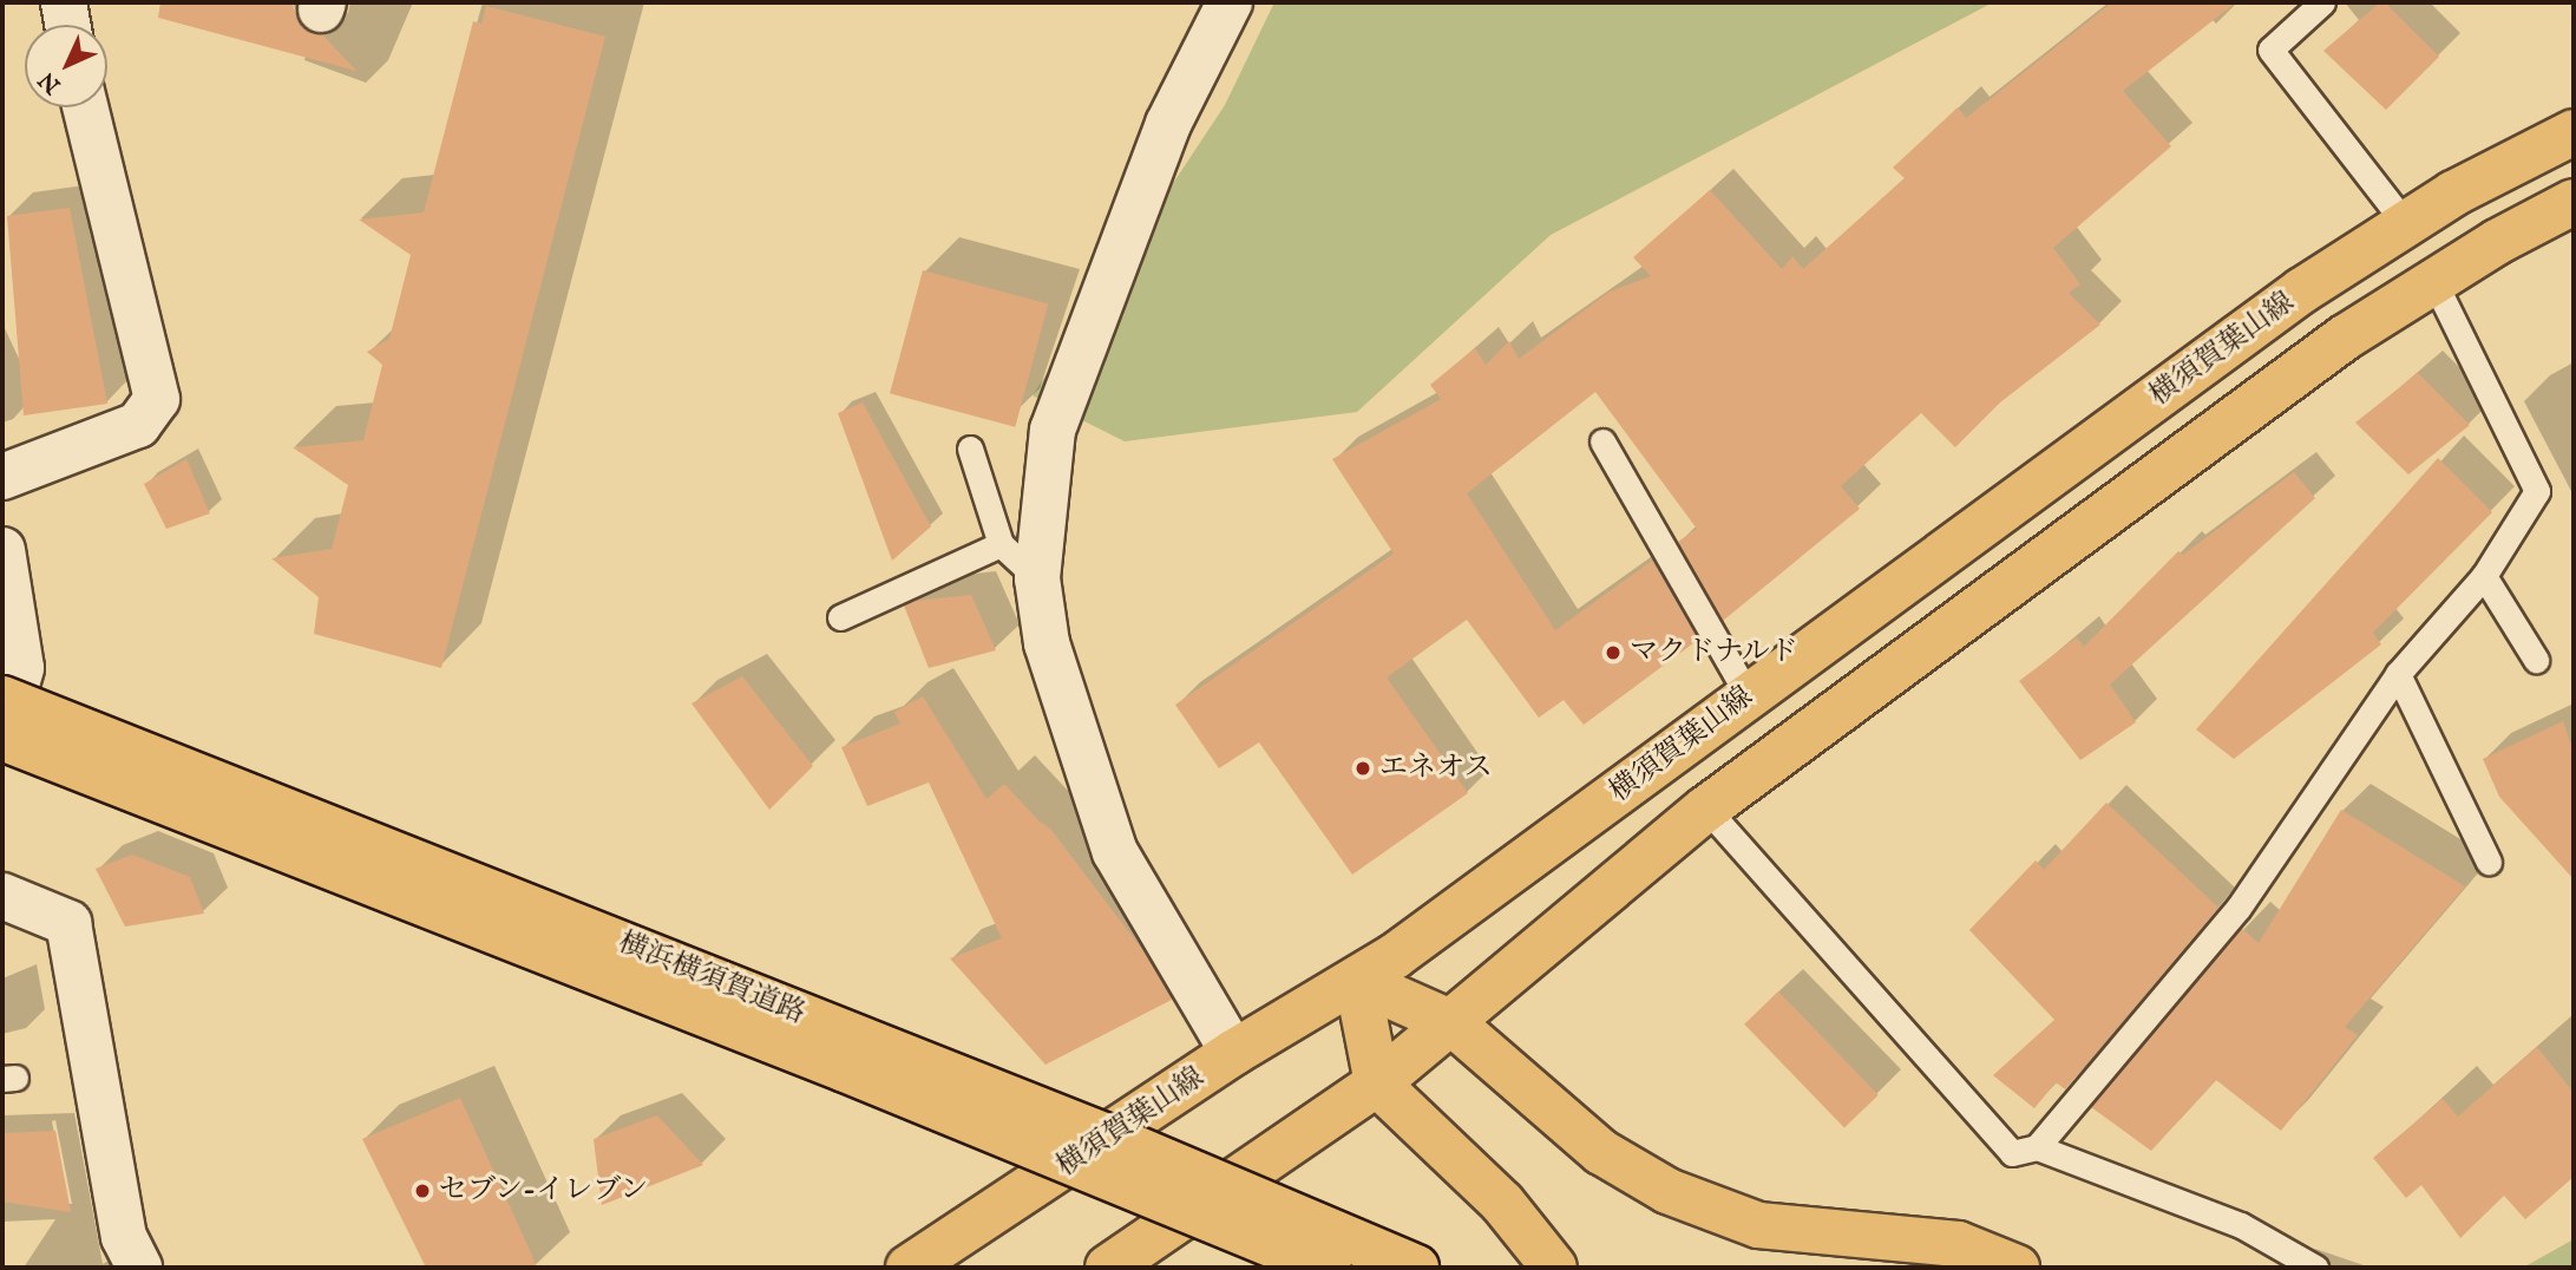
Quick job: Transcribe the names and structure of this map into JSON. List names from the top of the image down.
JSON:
{
  "streets": {
    "main road": ["横須賀葉山線", "横浜横須賀道路"]
  },
  "places": ["マクドナルド", "エネオス", "セブン-イレブン"],
  "north": "bottom left"
}
